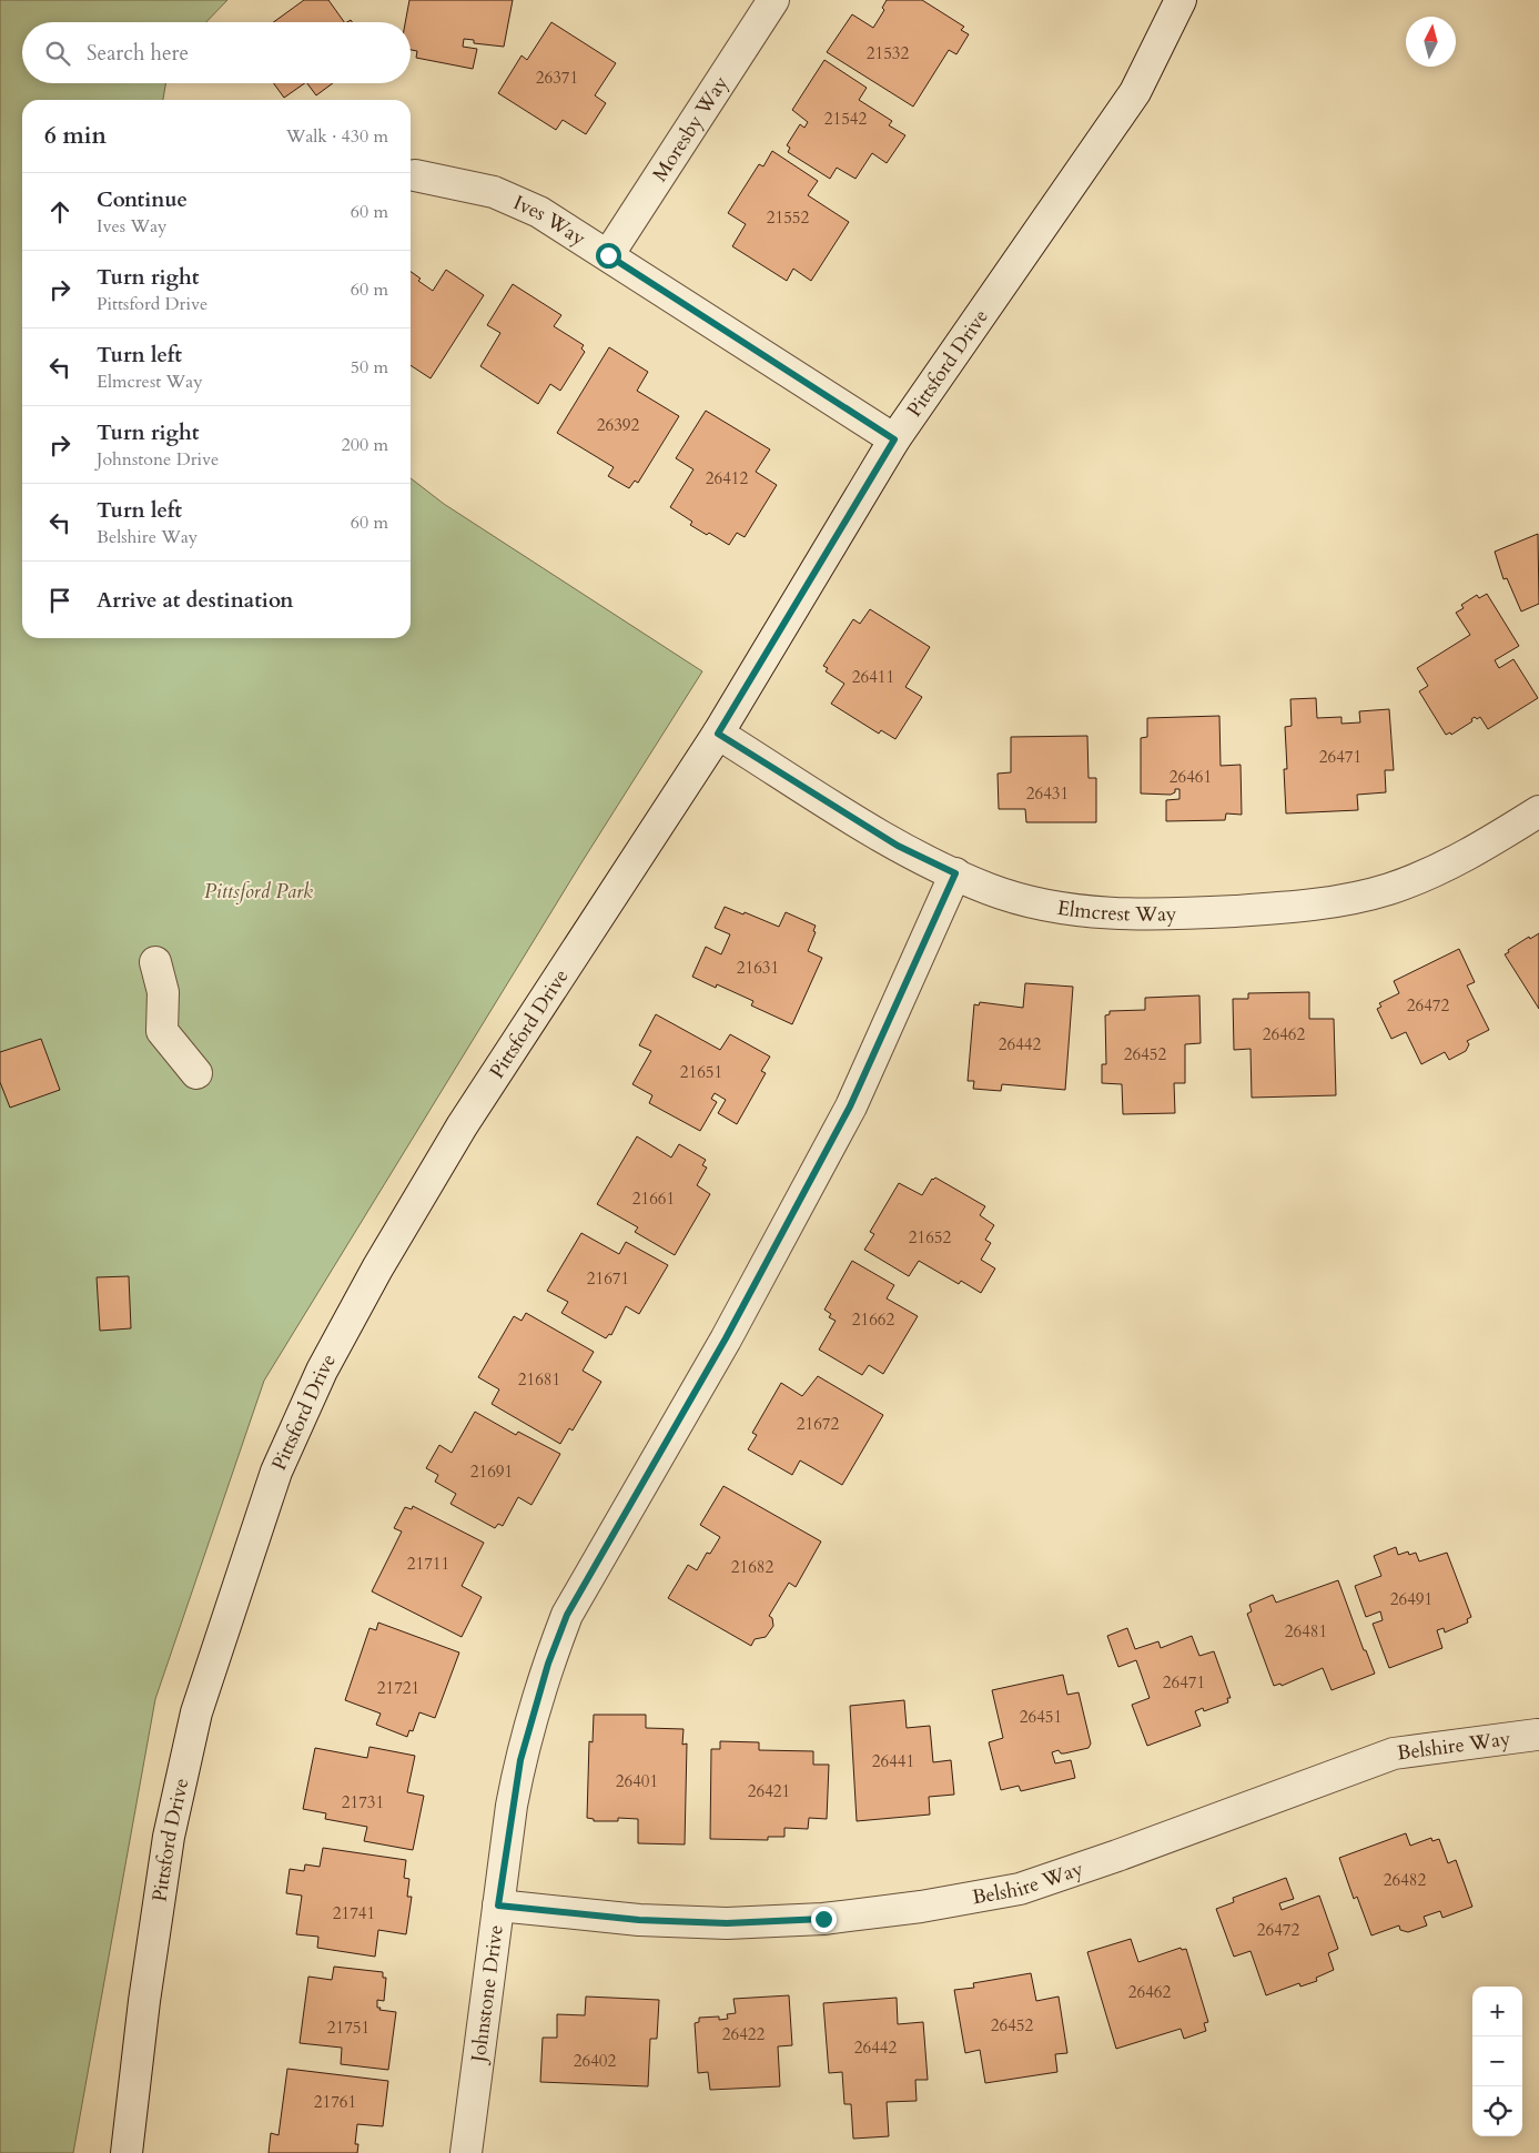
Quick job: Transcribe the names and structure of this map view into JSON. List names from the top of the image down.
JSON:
{
  "streets": {
    "street": [
      "Moresby Way",
      "Ives Way",
      "Pittsford Drive",
      "Elmcrest Way",
      "Belshire Way",
      "Johnstone Drive"
    ]
  },
  "crossings": [
    ["Moresby Way", "Ives Way"],
    ["Ives Way", "Pittsford Drive"],
    ["Pittsford Drive", "Elmcrest Way"],
    ["Elmcrest Way", "Johnstone Drive"],
    ["Belshire Way", "Johnstone Drive"]
  ],
  "parks": ["Pittsford Park"],
  "house_numbers": [
    "21532",
    "26371",
    "21542",
    "21552",
    "26392",
    "26412",
    "26411",
    "26471",
    "26461",
    "26431",
    "21631",
    "26472",
    "26462",
    "26442",
    "26452",
    "21651",
    "21661",
    "21652",
    "21671",
    "21662",
    "21681",
    "21672",
    "21691",
    "21711",
    "21682",
    "26491",
    "26481",
    "26471",
    "21721",
    "26451",
    "26441",
    "26401",
    "26421",
    "21731",
    "26482",
    "21741",
    "26472",
    "26462",
    "26452",
    "21751",
    "26422",
    "26442",
    "26402",
    "21761"
  ],
  "north": "top",
  "page": {
    "search": "Search here",
    "heading": ["6 min", "Walk · 430 m"],
    "list": [
      ["Continue", "Ives Way", "60 m"],
      ["Turn right", "Pittsford Drive", "60 m"],
      ["Turn left", "Elmcrest Way", "50 m"],
      ["Turn right", "Johnstone Drive", "200 m"],
      ["Turn left", "Belshire Way", "60 m"],
      "Arrive at destination"
    ],
    "map_buttons": ["+", "−"]
  }
}
